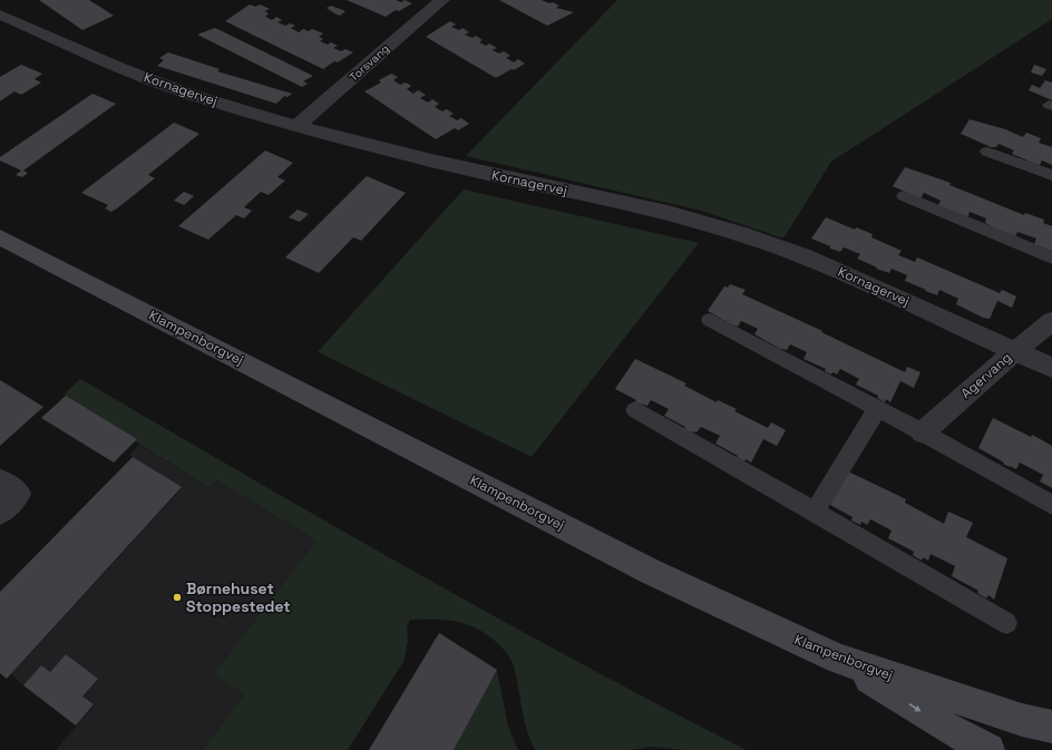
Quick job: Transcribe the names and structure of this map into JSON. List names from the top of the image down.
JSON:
{
  "streets": {
    "street": [
      "Torsvang",
      "Kornagervej",
      "Klampenborgvej",
      "Agervang"
    ]
  },
  "crossings": [
    ["Torsvang", "Kornagervej"],
    ["Kornagervej", "Agervang"]
  ],
  "places": ["Børnehuset Stoppestedet"]
}
